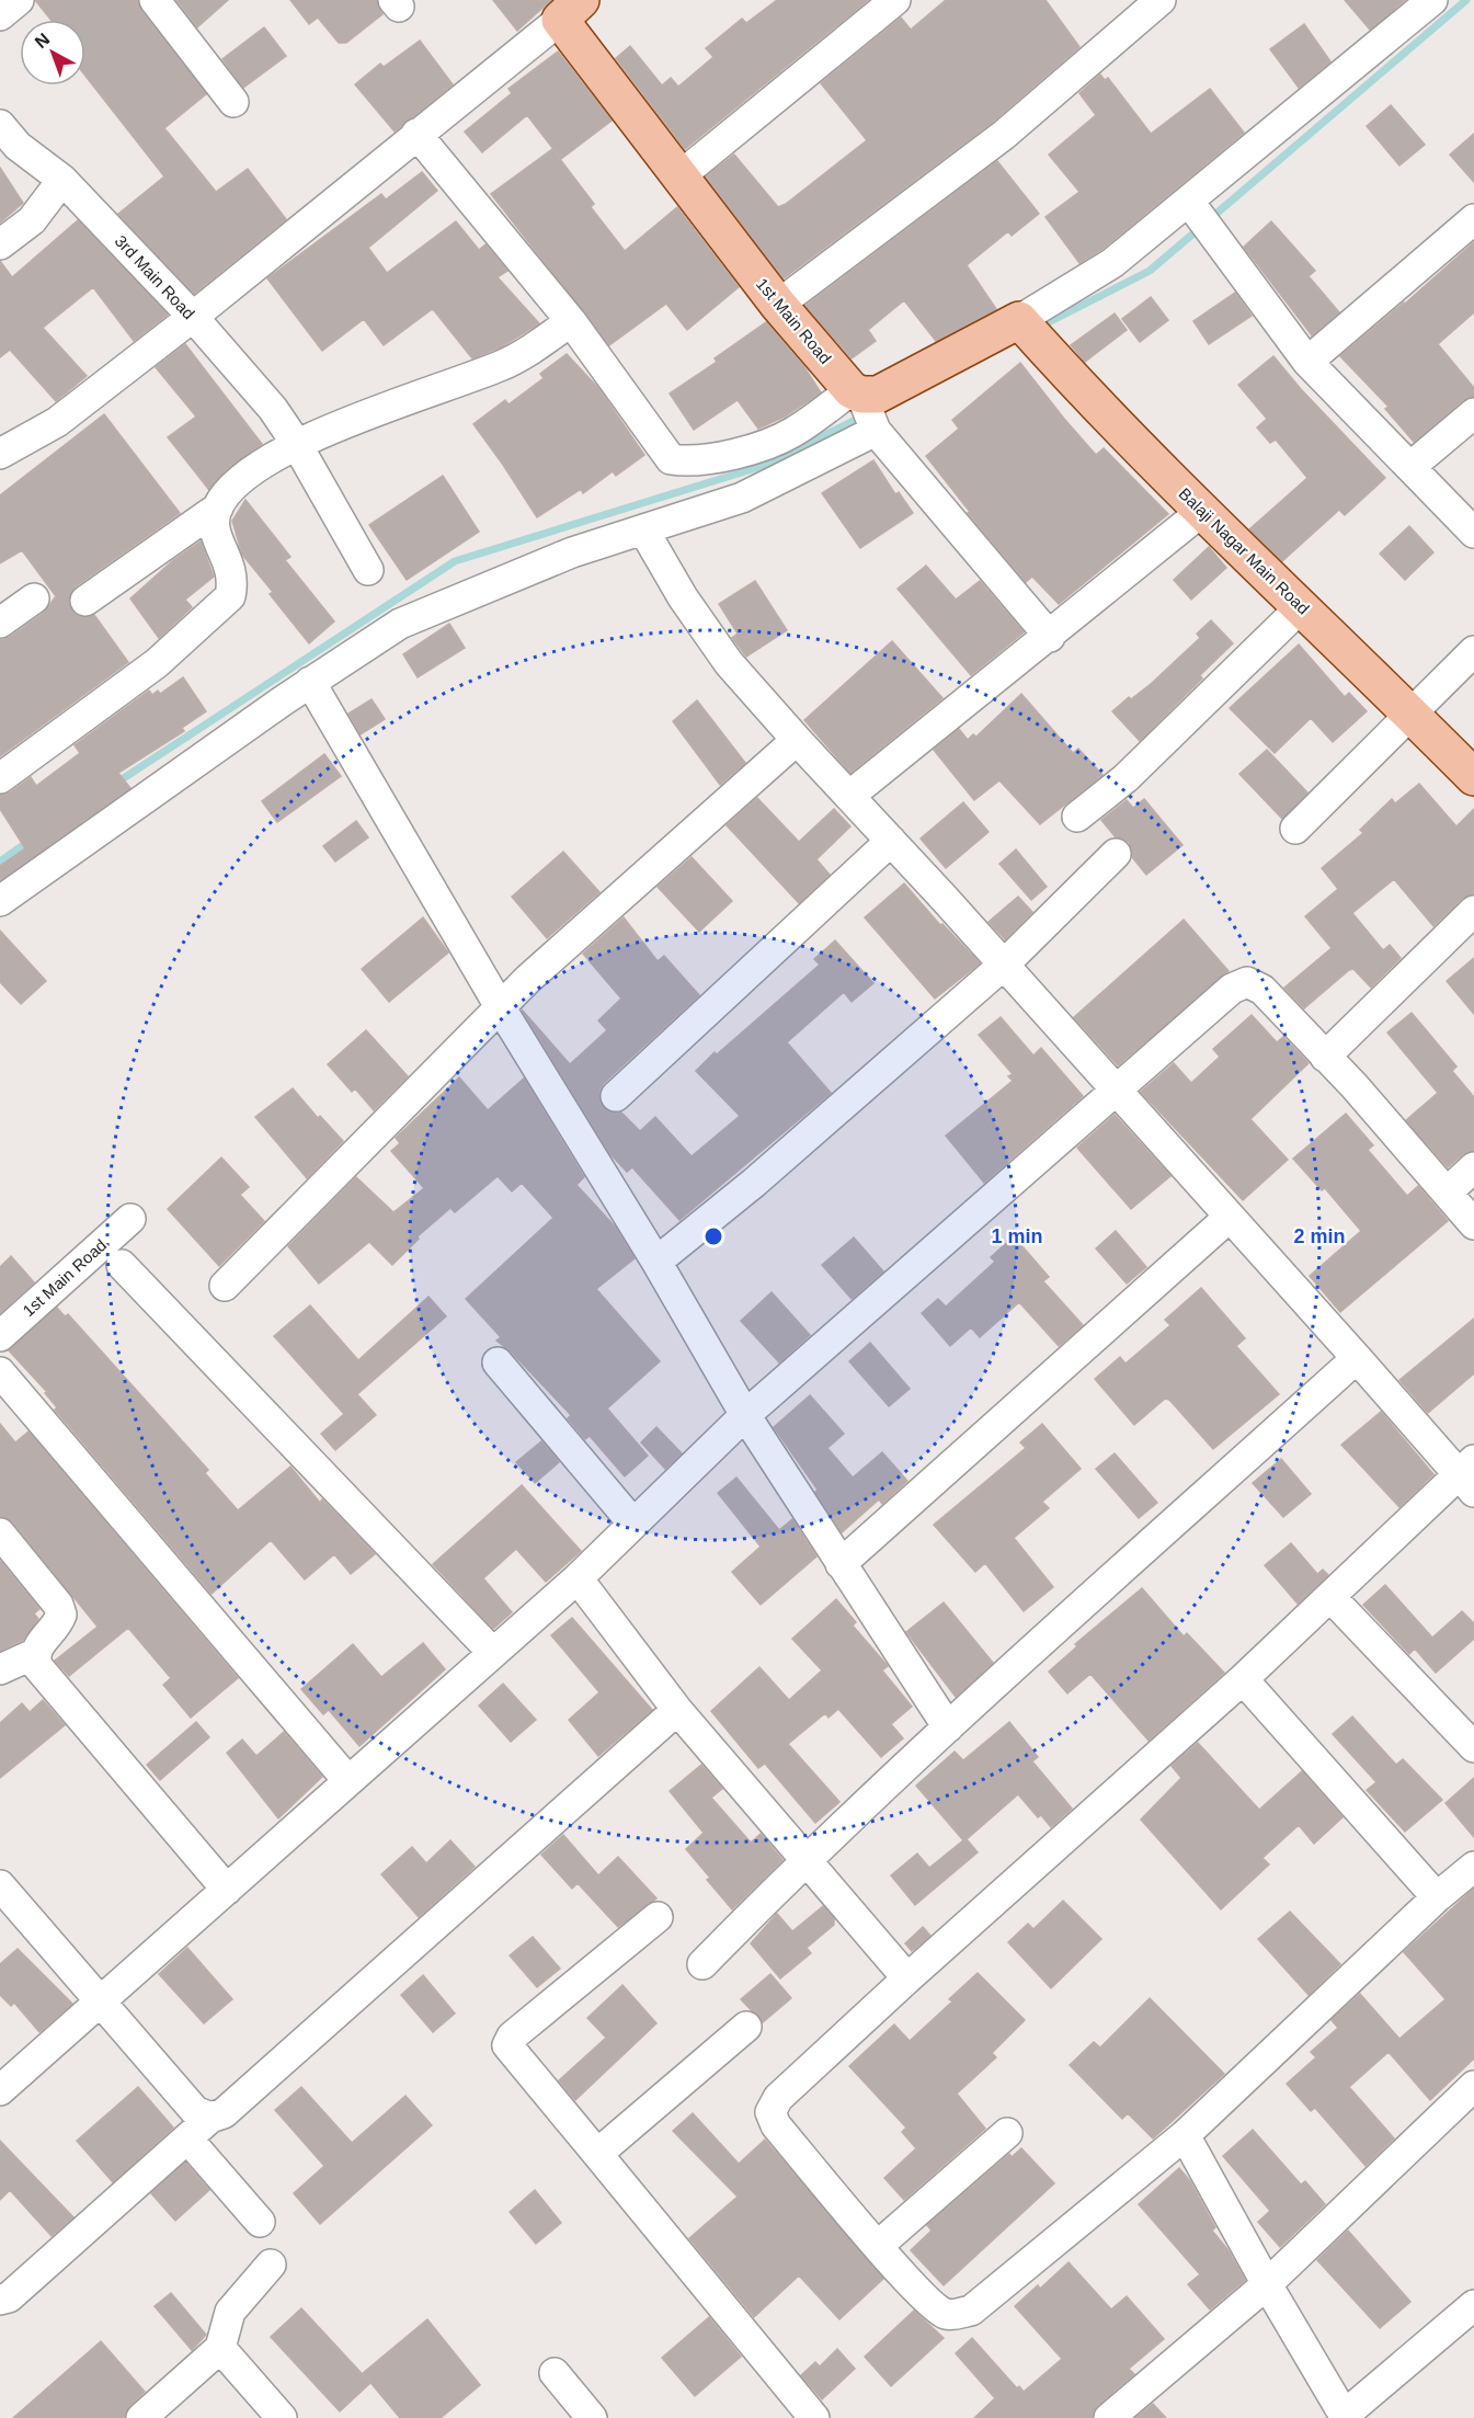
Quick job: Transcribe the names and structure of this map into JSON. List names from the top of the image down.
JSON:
{
  "streets": {
    "main road": ["1st Main Road", "Balaji Nagar Main Road"],
    "street": ["3rd Main Road"]
  },
  "north": "top left",
  "rings": ["1 min", "2 min"]
}
